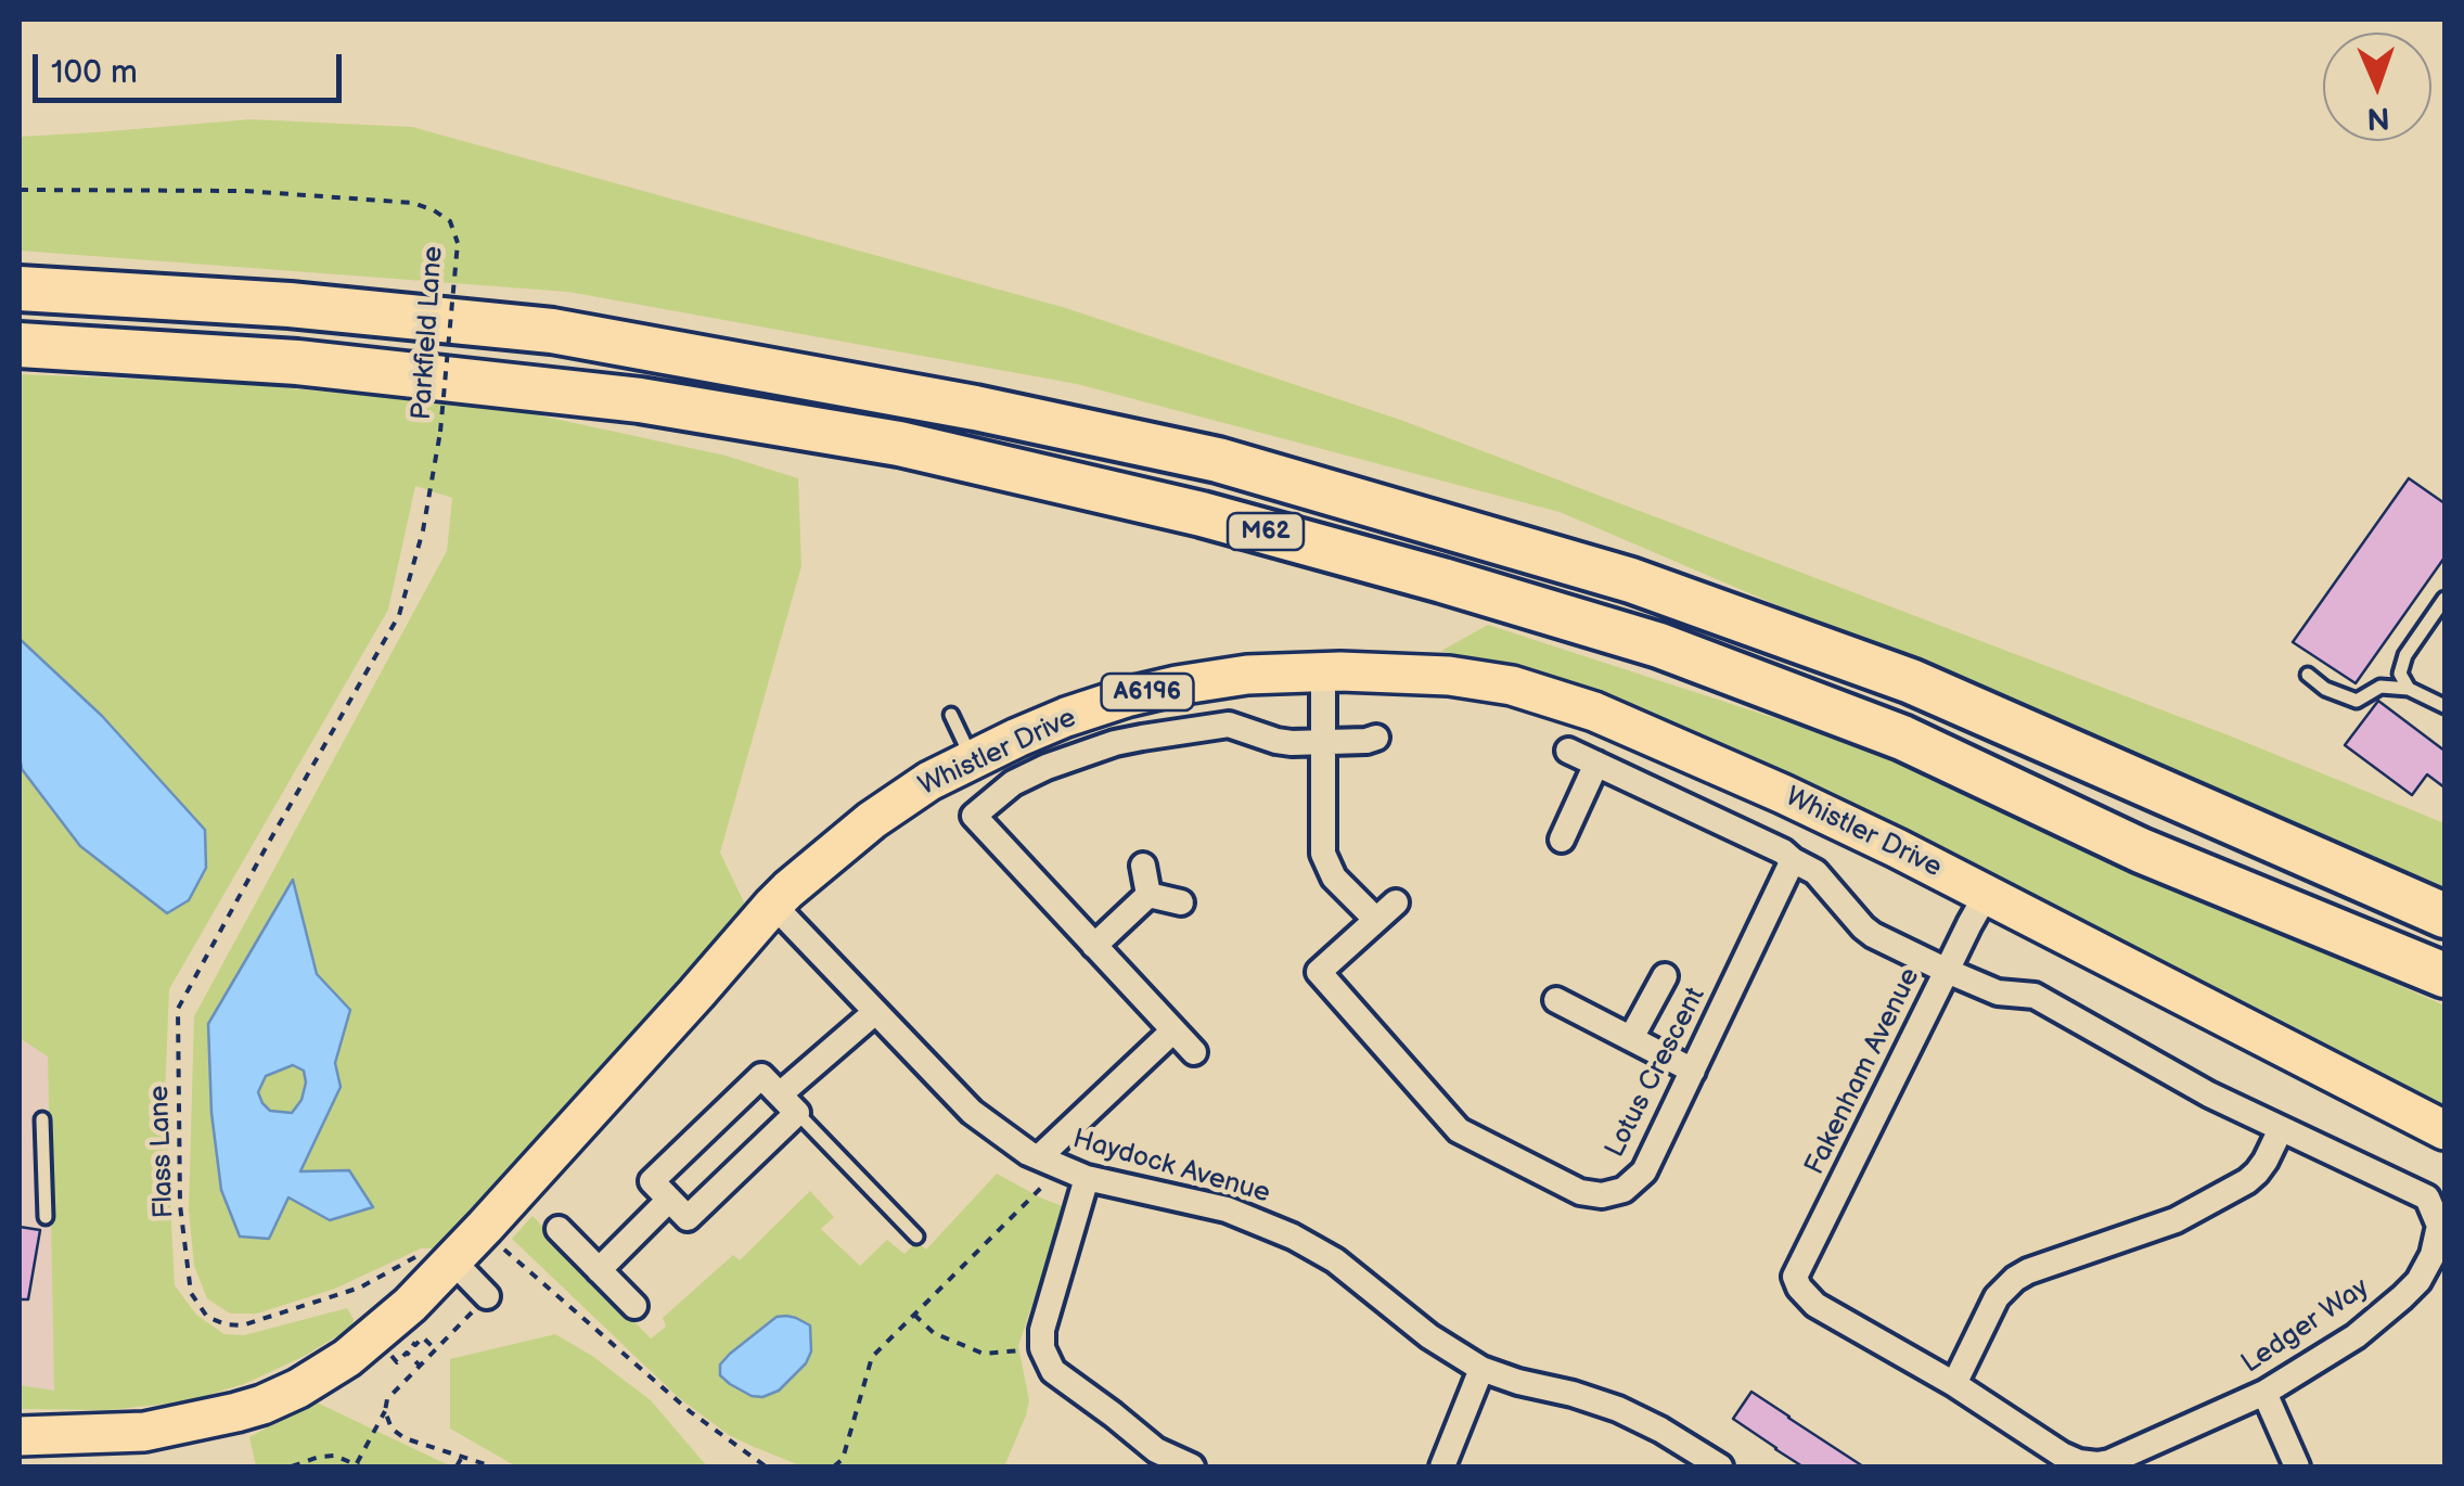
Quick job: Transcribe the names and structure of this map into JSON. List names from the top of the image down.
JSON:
{
  "streets": {
    "highway": ["M62"],
    "main road": ["A6196", "Whistler Drive"],
    "street": [
      "Fakenham Avenue",
      "Lotus Crescent",
      "Haydock Avenue",
      "Ledger Way"
    ],
    "path": ["Parkfield Lane", "Flass Lane"]
  },
  "crossings": [
    ["Parkfield Lane", "Flass Lane"],
    ["Whistler Drive", "Fakenham Avenue"],
    ["Whistler Drive", "Haydock Avenue"],
    ["Fakenham Avenue", "Ledger Way"],
    ["Lotus Crescent", "Ledger Way"]
  ],
  "scale_bar": "100 m",
  "north": "bottom"
}
